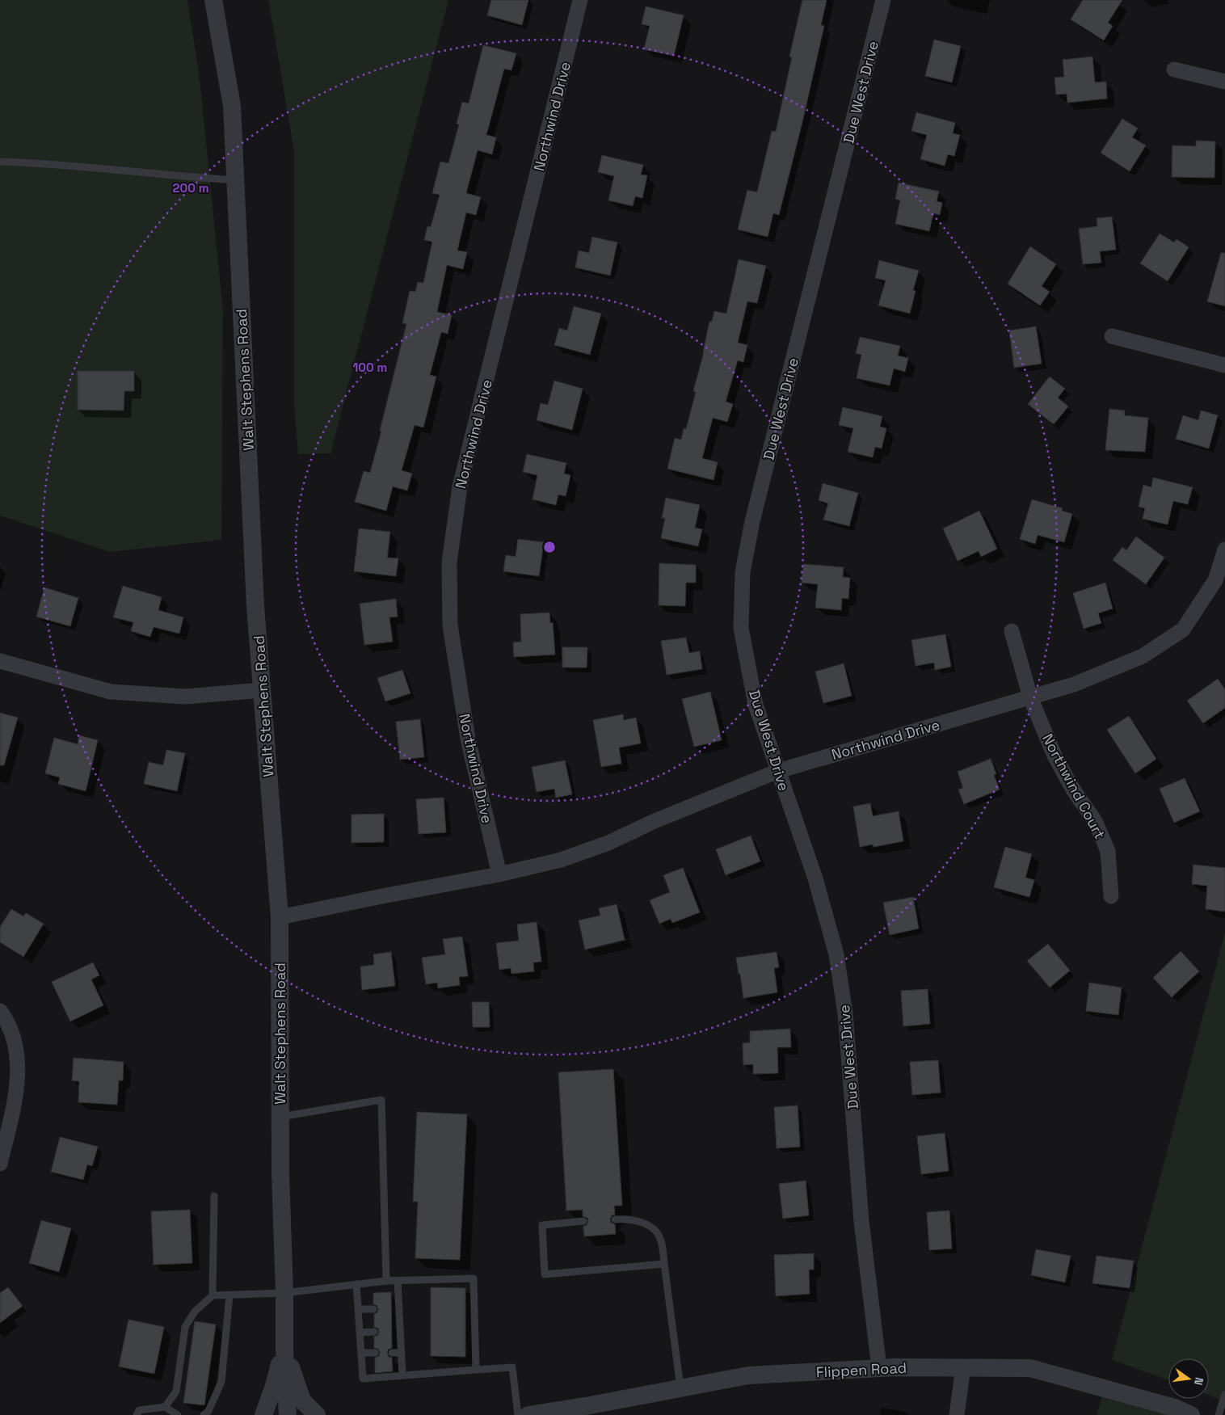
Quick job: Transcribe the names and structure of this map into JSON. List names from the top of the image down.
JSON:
{
  "streets": {
    "street": [
      "Due West Drive",
      "Northwind Drive",
      "Walt Stephens Road",
      "Northwind Court",
      "Flippen Road"
    ]
  },
  "crossings": [
    ["Due West Drive", "Northwind Drive"],
    ["Due West Drive", "Flippen Road"],
    ["Northwind Drive", "Walt Stephens Road"],
    ["Northwind Drive", "Northwind Court"]
  ],
  "north": "right",
  "rings": ["200 m", "100 m"]
}
